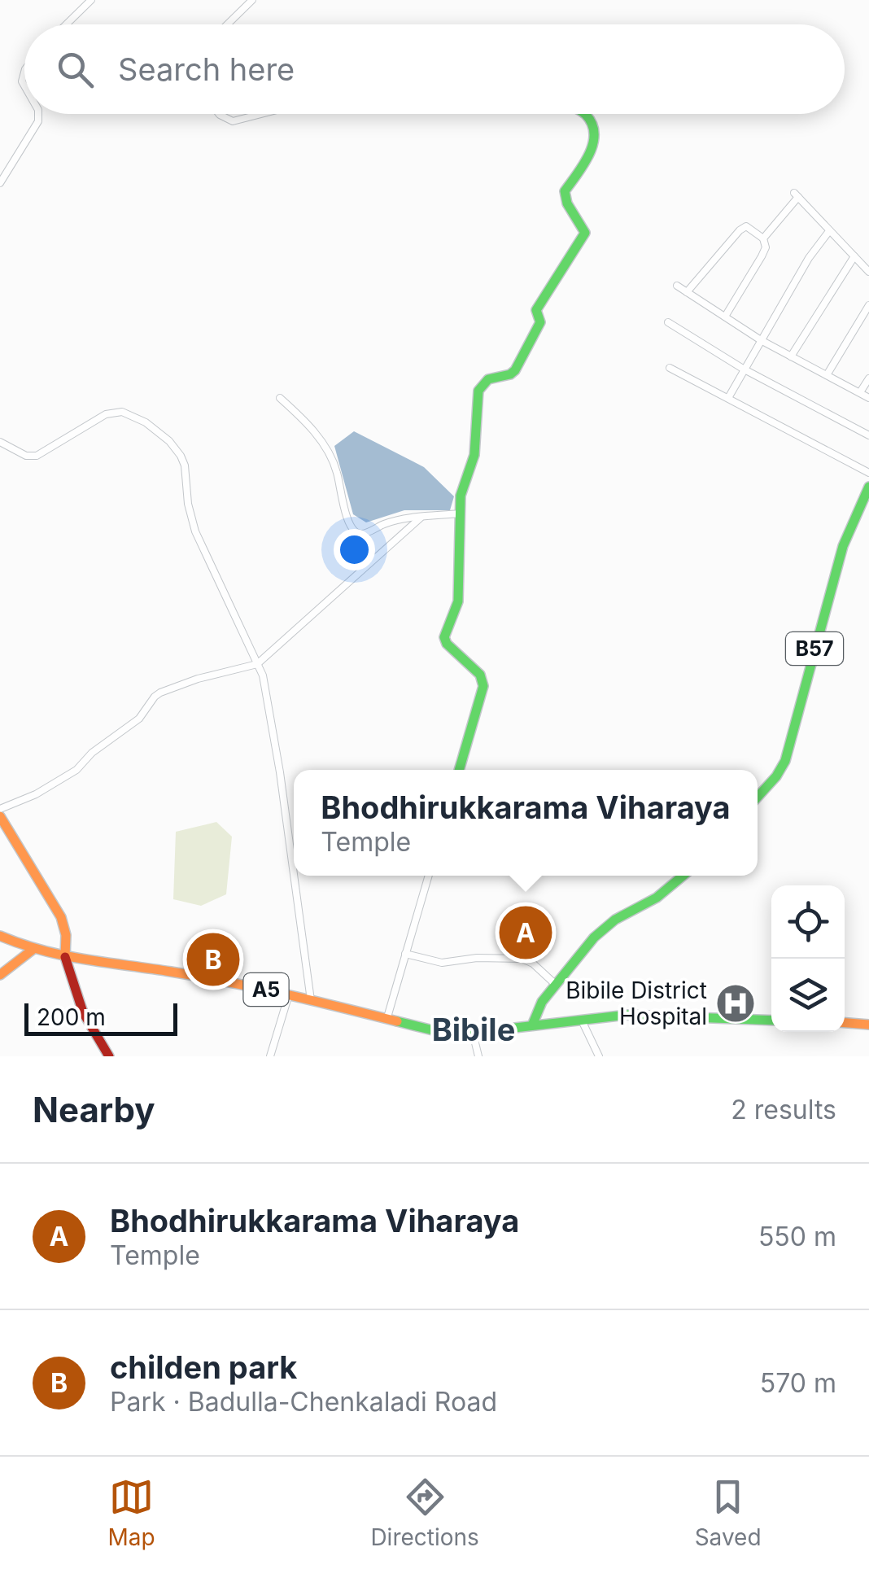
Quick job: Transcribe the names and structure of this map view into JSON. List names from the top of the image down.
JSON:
{
  "streets": {
    "main road": ["B57", "A5"]
  },
  "districts": ["Bibile"],
  "places": {
    "hospital": ["Bibile District Hospital"]
  },
  "scale_bar": "200 m",
  "page": {
    "search": "Search here",
    "popup": ["Bhodhirukkarama Viharaya", "Temple"],
    "pins": ["A", "B"],
    "scale": "200 m",
    "heading": ["Nearby", "2 results"],
    "list": [
      {
        "mark": "A",
        "name": "Bhodhirukkarama Viharaya",
        "note": "Temple",
        "value": "550 m"
      },
      {
        "mark": "B",
        "name": "childen park",
        "note": "Park · Badulla-Chenkaladi Road",
        "value": "570 m"
      }
    ],
    "nav": ["Map", "Directions", "Saved"]
  }
}
